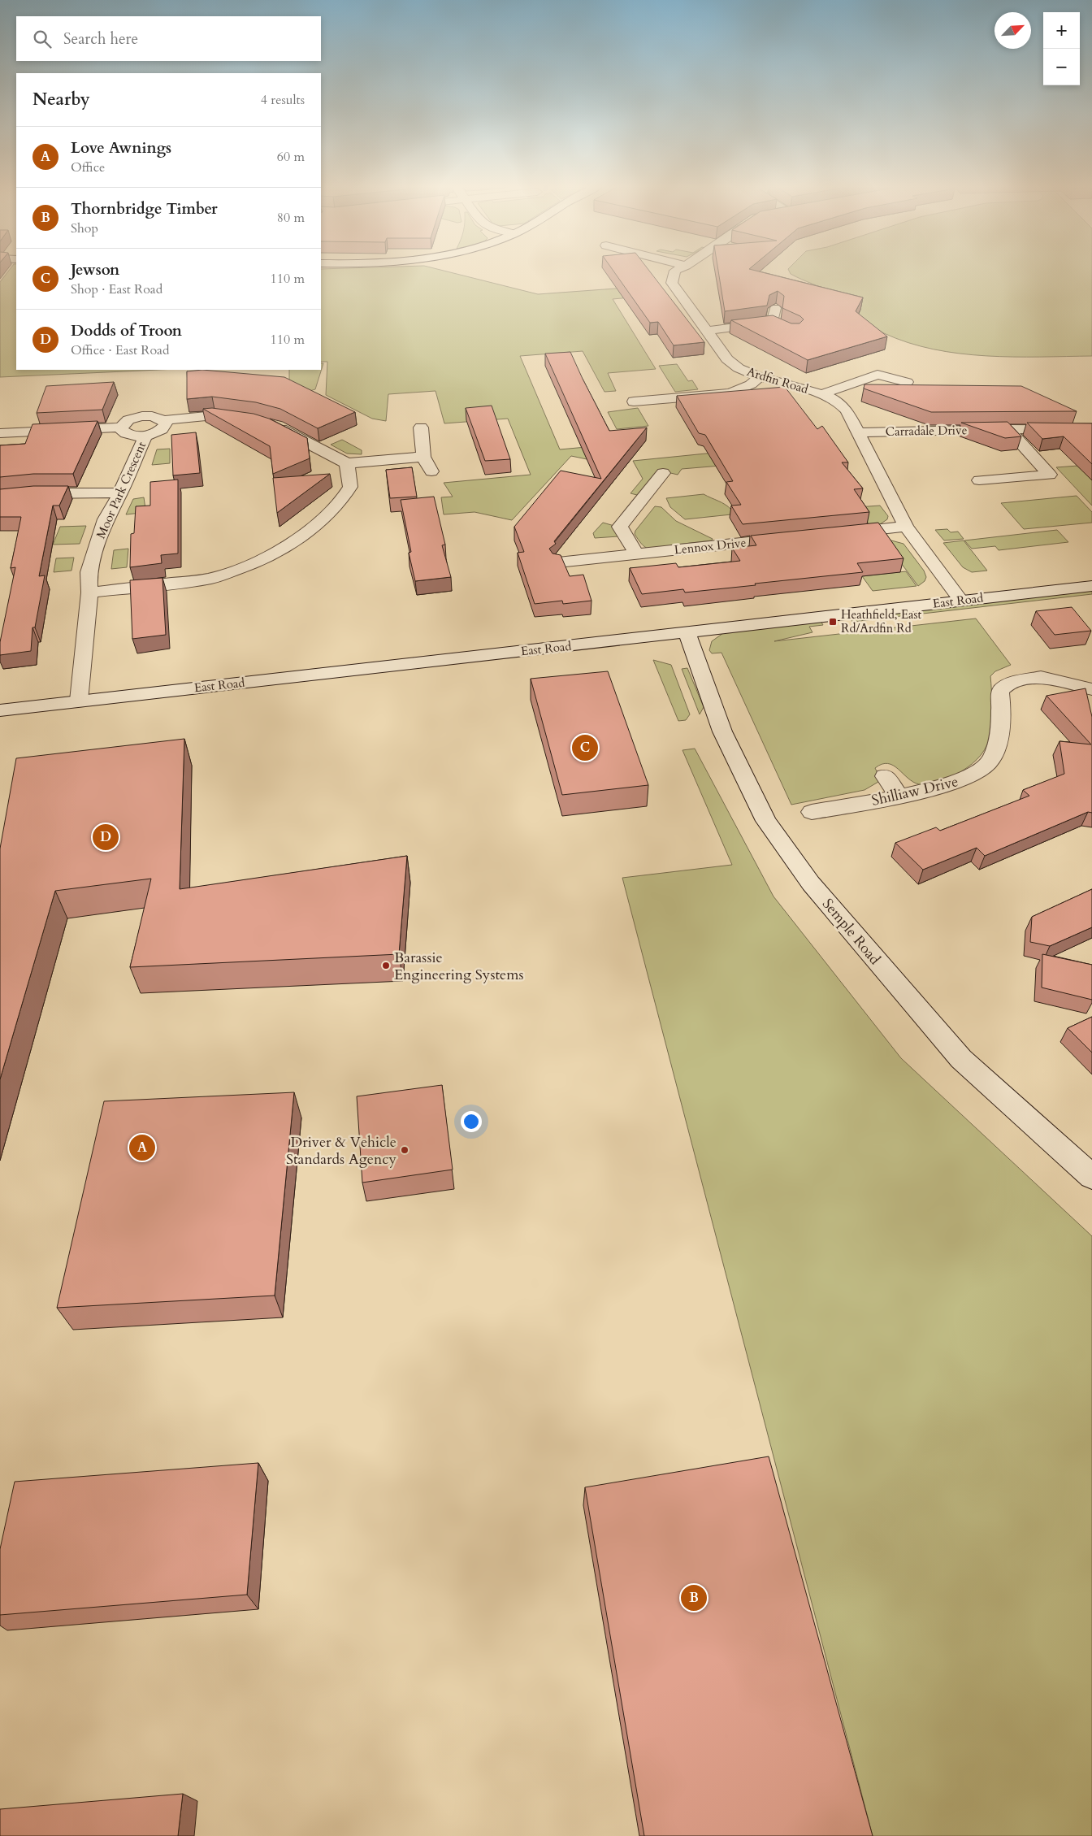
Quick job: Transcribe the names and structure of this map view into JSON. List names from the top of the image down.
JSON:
{
  "streets": {
    "street": [
      "Ardfin Road",
      "Carradale Drive",
      "Moor Park Crescent",
      "Lennox Drive",
      "East Road",
      "Shilliaw Drive",
      "Semple Road"
    ]
  },
  "crossings": [
    ["Ardfin Road", "Carradale Drive"],
    ["Ardfin Road", "East Road"],
    ["Moor Park Crescent", "East Road"],
    ["East Road", "Semple Road"]
  ],
  "places": {
    "transit": ["Heathfield, East Rd/Ardfin Rd"],
    "other": ["Barassie Engineering Systems", "Driver & Vehicle Standards Agency"]
  },
  "north": "top right",
  "page": {
    "map_buttons": ["+", "−"],
    "search": "Search here",
    "heading": ["Nearby", "4 results"],
    "list": [
      {
        "mark": "A",
        "name": "Love Awnings",
        "note": "Office",
        "value": "60 m"
      },
      {
        "mark": "B",
        "name": "Thornbridge Timber",
        "note": "Shop",
        "value": "80 m"
      },
      {
        "mark": "C",
        "name": "Jewson",
        "note": "Shop · East Road",
        "value": "110 m"
      },
      {
        "mark": "D",
        "name": "Dodds of Troon",
        "note": "Office · East Road",
        "value": "110 m"
      }
    ],
    "pins": [
      "C",
      "D",
      "A",
      "B"
    ]
  }
}
